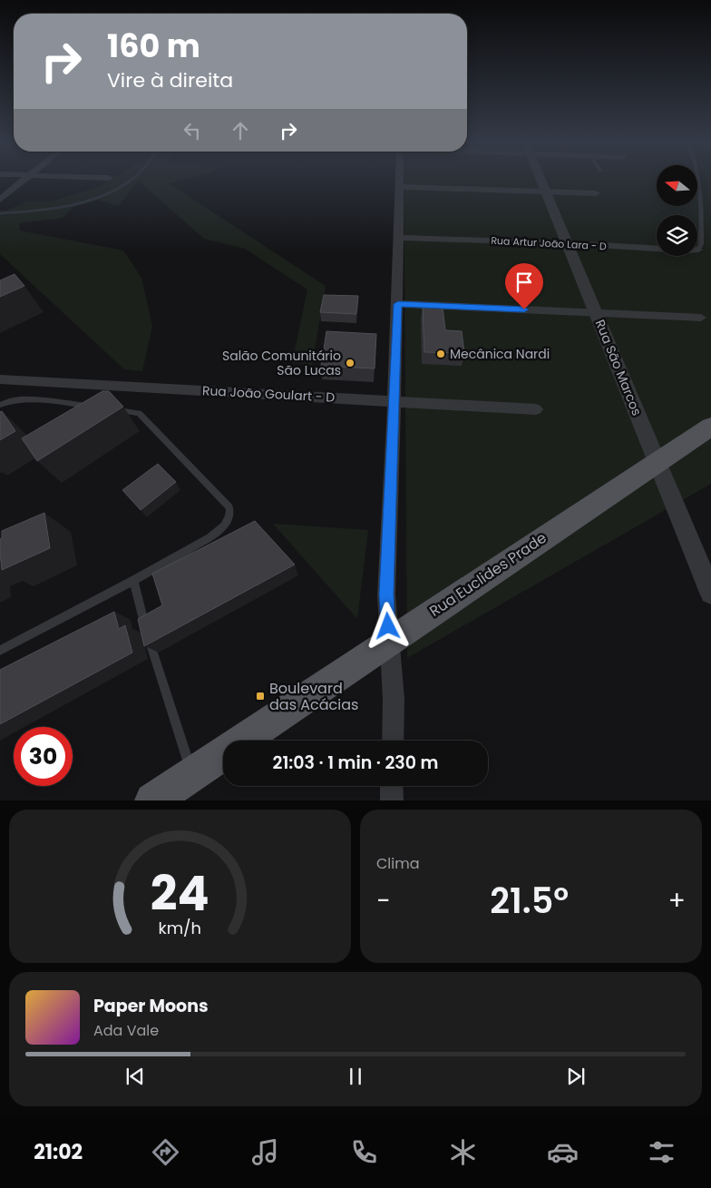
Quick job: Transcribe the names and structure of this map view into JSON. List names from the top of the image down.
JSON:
{
  "streets": {
    "main road": ["Rua Euclides Prade"],
    "street": ["Rua Artur João Lara - D", "Rua São Marcos", "Rua João Goulart - D"]
  },
  "crossings": [
    ["Rua Artur João Lara - D", "Rua São Marcos"],
    ["Rua São Marcos", "Rua Euclides Prade"]
  ],
  "places": {
    "other": ["Mecânica Nardi", "Salão Comunitário São Lucas"],
    "transit": ["Boulevard das Acácias"]
  },
  "north": "left",
  "page": {
    "turn": ["160 m", "Vire à direita"],
    "limit": "30",
    "trip": "21:03 · 1 min · 230 m",
    "tile": "Clima",
    "heat": ["−", "21.5°", "+"],
    "song": ["Paper Moons", "Ada Vale"],
    "tabs": "21:02",
    "gauge": ["24", "km/h"]
  }
}
